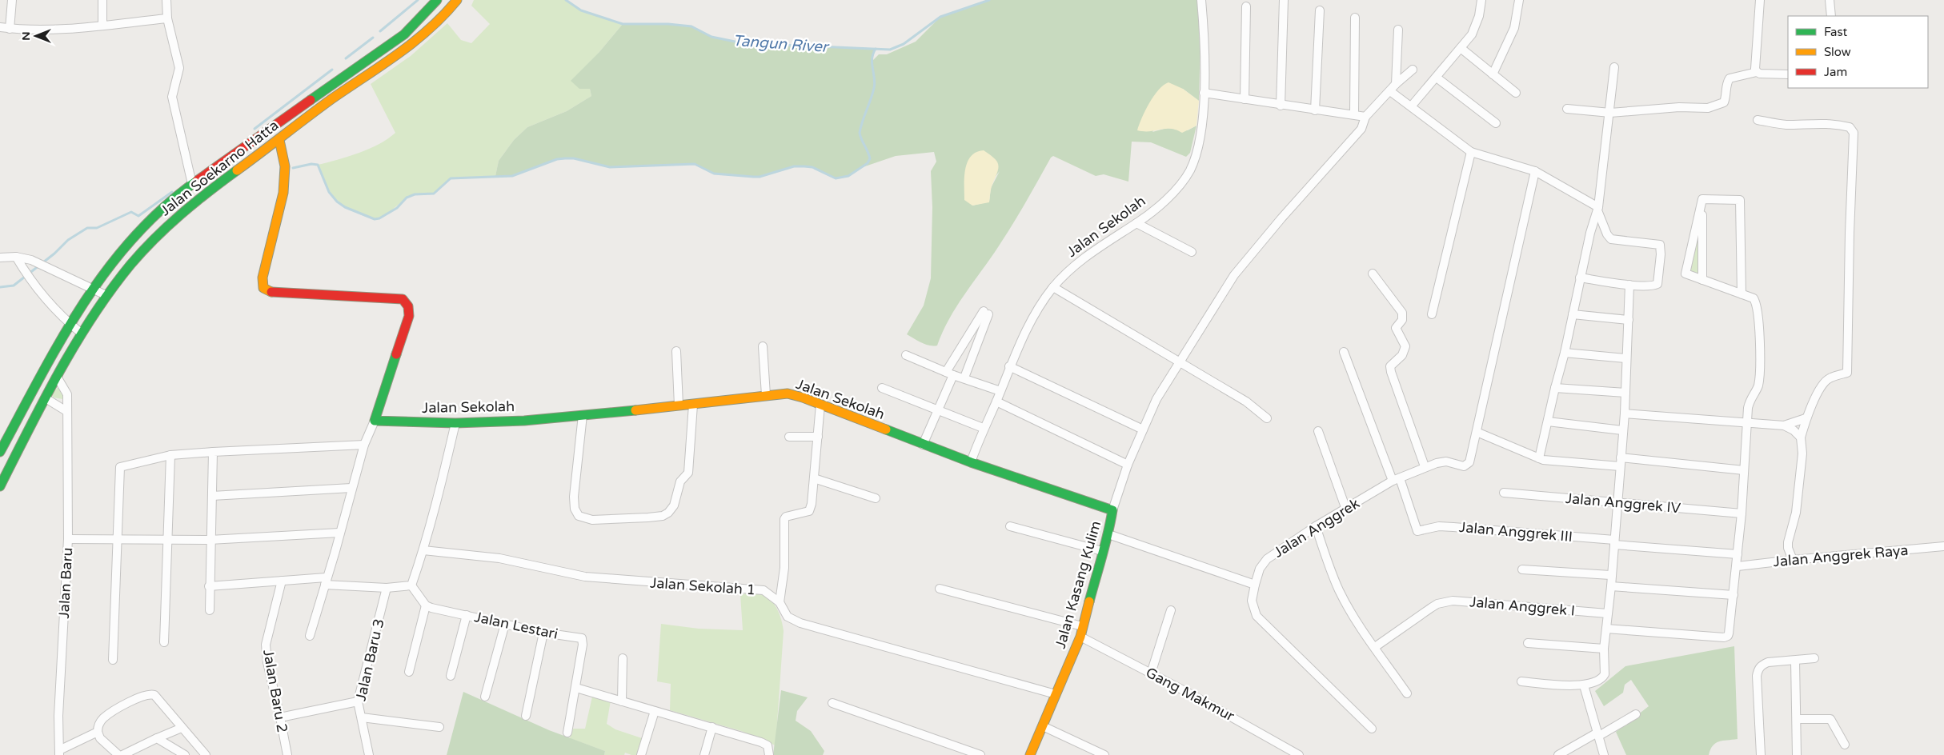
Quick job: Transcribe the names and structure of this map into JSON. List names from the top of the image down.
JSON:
{
  "streets": {
    "street": [
      "Jalan Soekarno Hatta",
      "Jalan Sekolah",
      "Jalan Anggrek IV",
      "Jalan Anggrek",
      "Jalan Anggrek III",
      "Jalan Anggrek Raya",
      "Jalan Baru",
      "Jalan Kasang Kulim",
      "Jalan Sekolah 1",
      "Jalan Anggrek I",
      "Jalan Lestari",
      "Jalan Baru 3",
      "Jalan Baru 2",
      "Gang Makmur"
    ]
  },
  "crossings": [
    ["Jalan Soekarno Hatta", "Jalan Baru"],
    ["Jalan Sekolah", "Jalan Kasang Kulim"],
    ["Jalan Anggrek", "Jalan Anggrek III"],
    ["Jalan Kasang Kulim", "Jalan Sekolah 1"],
    ["Jalan Kasang Kulim", "Gang Makmur"]
  ],
  "water": ["Tangun River"],
  "legend": ["Fast", "Slow", "Jam"],
  "north": "left"
}
